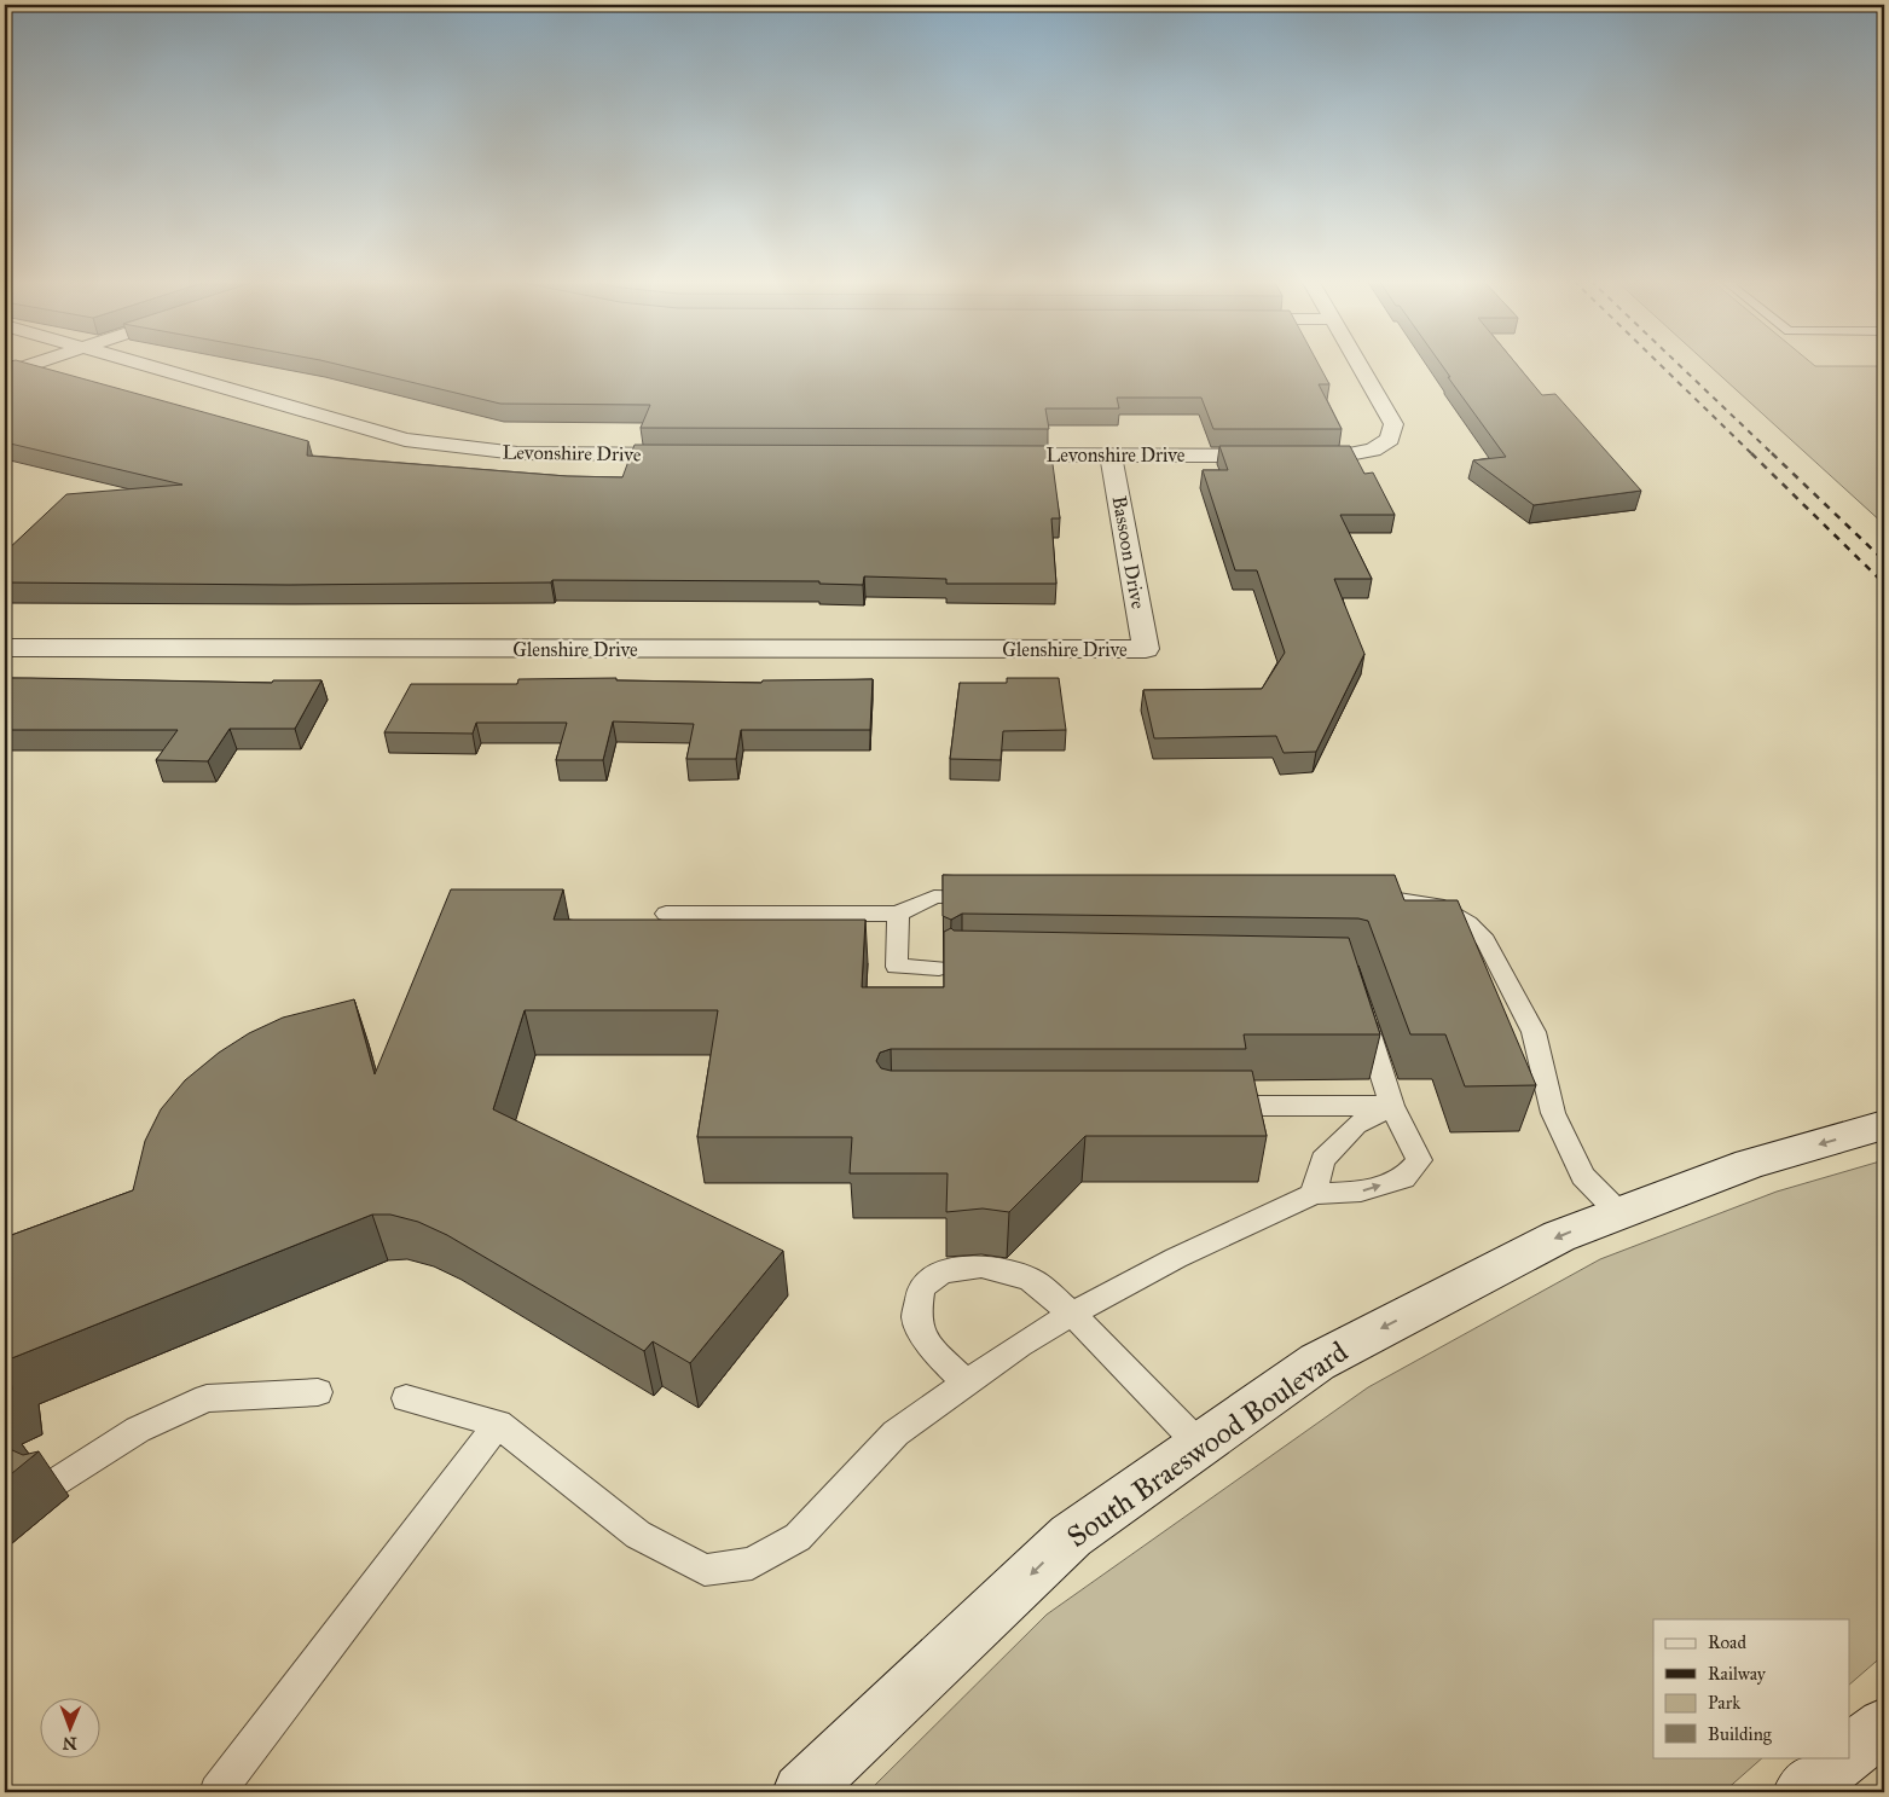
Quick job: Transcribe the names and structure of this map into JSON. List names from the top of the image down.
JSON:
{
  "streets": {
    "street": [
      "Levonshire Drive",
      "Bassoon Drive",
      "Glenshire Drive",
      "South Braeswood Boulevard"
    ]
  },
  "crossings": [
    ["Levonshire Drive", "Bassoon Drive"],
    ["Bassoon Drive", "Glenshire Drive"]
  ],
  "one_way": ["South Braeswood Boulevard"],
  "legend": [
    "Road",
    "Railway",
    "Park",
    "Building"
  ],
  "north": "bottom"
}
